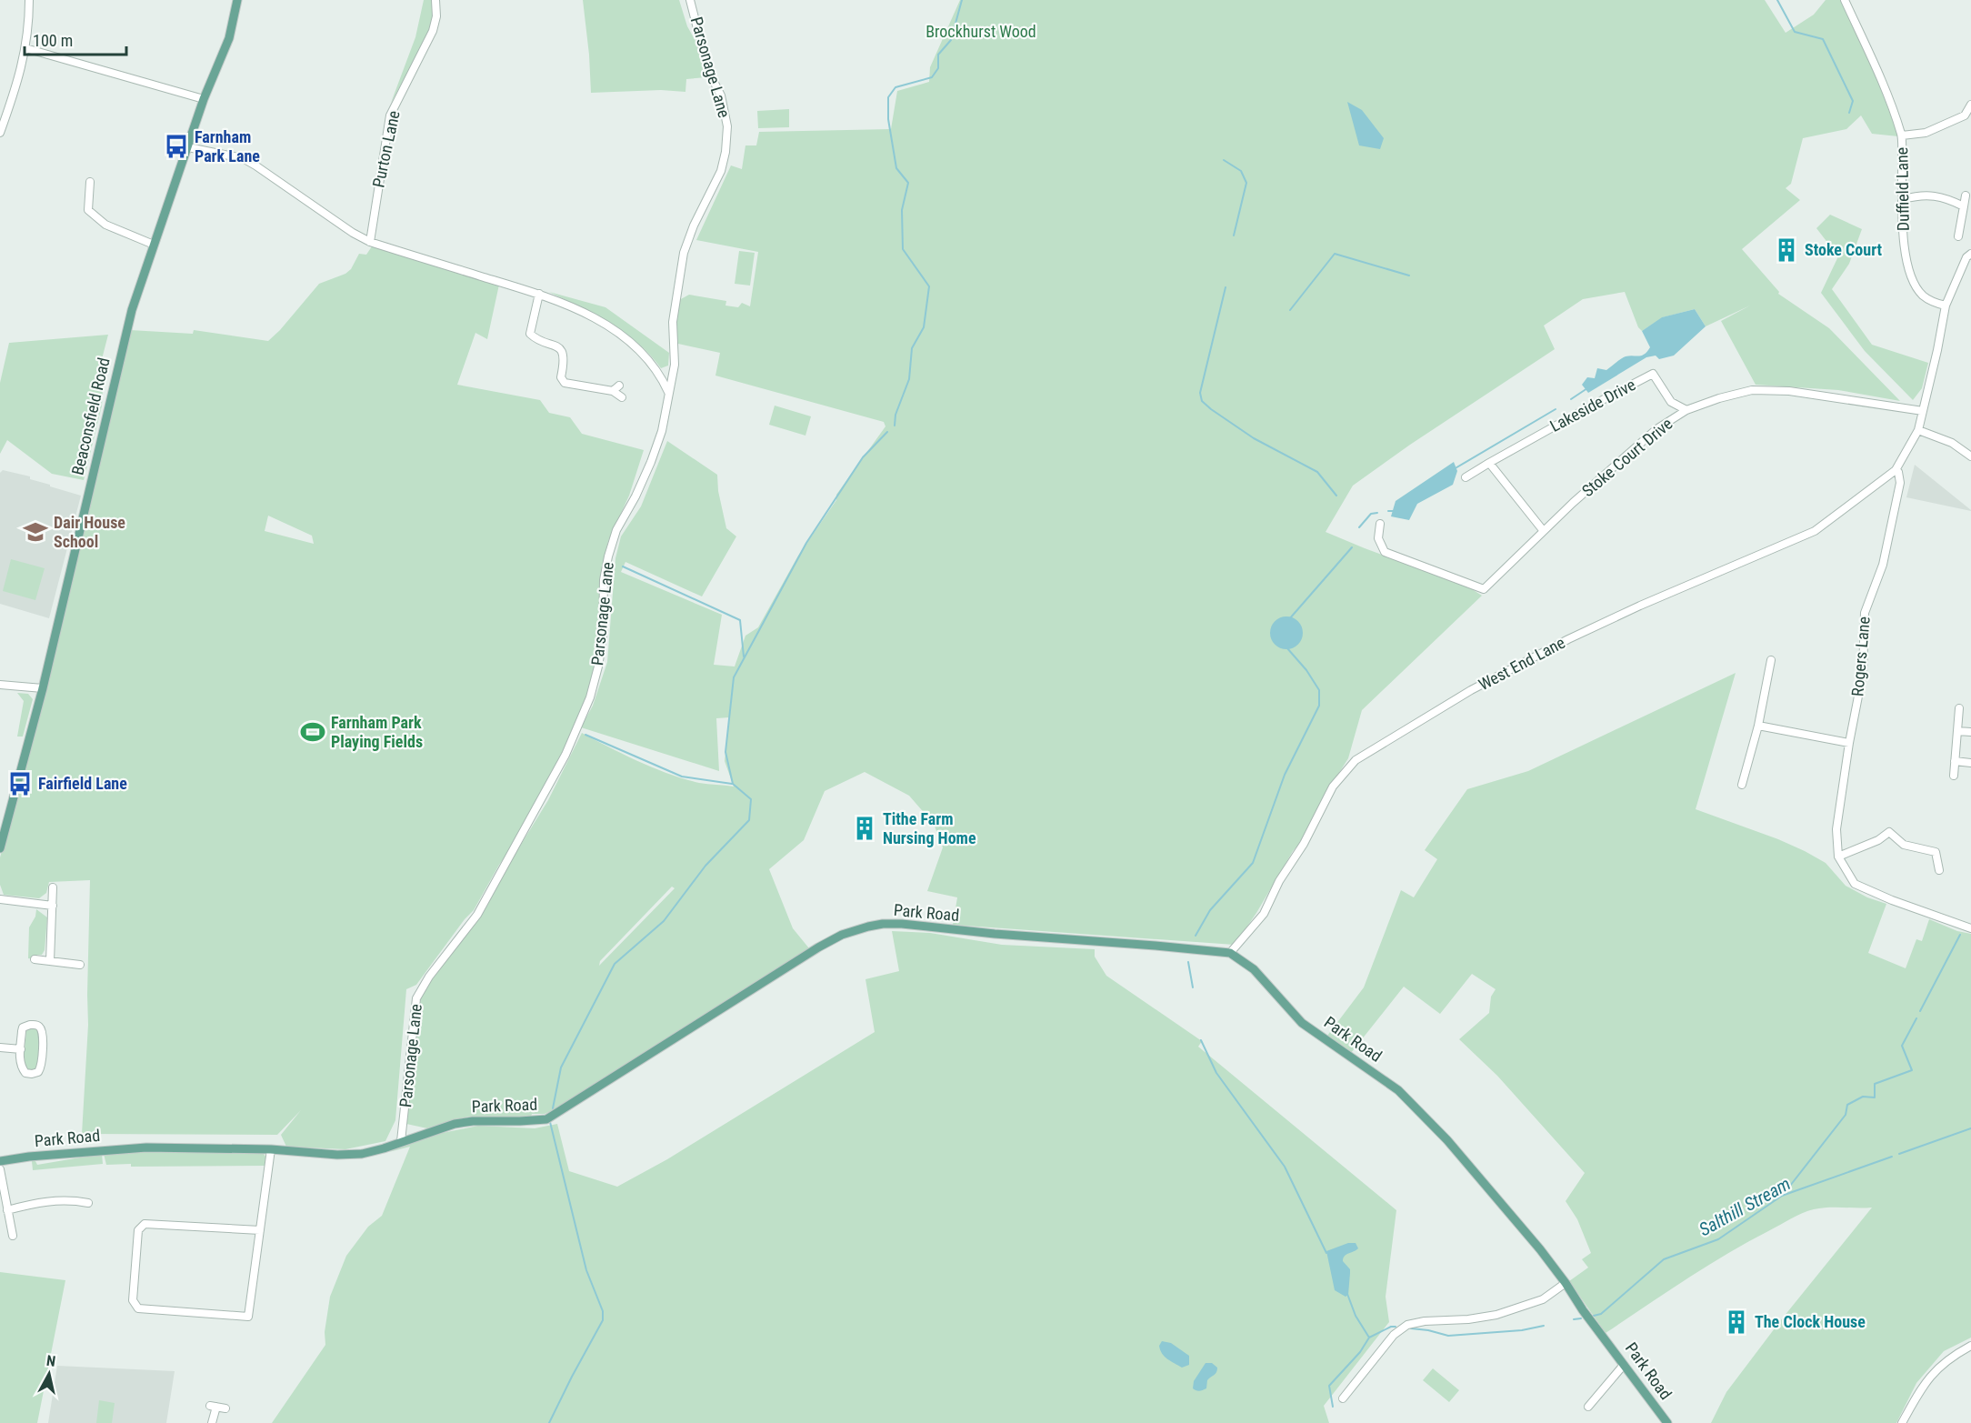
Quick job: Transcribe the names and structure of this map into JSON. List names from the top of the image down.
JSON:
{
  "streets": {
    "main road": ["Beaconsfield Road", "Park Road"],
    "street": [
      "Parsonage Lane",
      "Purton Lane",
      "Duffield Lane",
      "Lakeside Drive",
      "Stoke Court Drive",
      "Rogers Lane",
      "West End Lane"
    ]
  },
  "crossings": [
    ["Parsonage Lane", "Park Road"],
    ["Lakeside Drive", "Stoke Court Drive"],
    ["Rogers Lane", "West End Lane"],
    ["West End Lane", "Park Road"]
  ],
  "water": ["Salthill Stream"],
  "parks": ["Brockhurst Wood"],
  "places": {
    "bus stop": ["Farnham Park Lane", "Fairfield Lane"],
    "building": ["Stoke Court", "Tithe Farm Nursing Home", "The Clock House"],
    "school or university": ["Dair House School"],
    "sports": ["Farnham Park Playing Fields"]
  },
  "scale_bar": "100 m",
  "north": "top"
}
